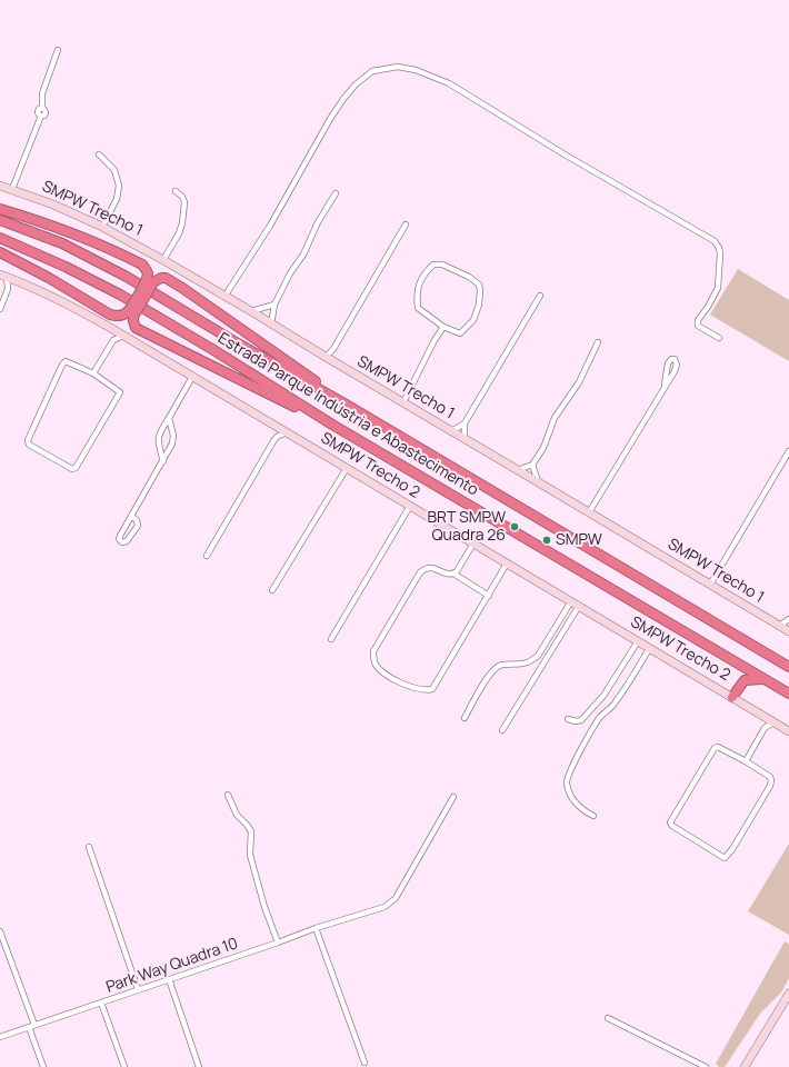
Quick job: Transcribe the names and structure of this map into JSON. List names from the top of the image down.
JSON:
{
  "streets": {
    "highway": ["Estrada Parque Indústria e Abastecimento"],
    "street": ["SMPW Trecho 1", "SMPW Trecho 2", "Park Way Quadra 10"]
  },
  "places": ["BRT SMPW Quadra 26", "SMPW"]
}
